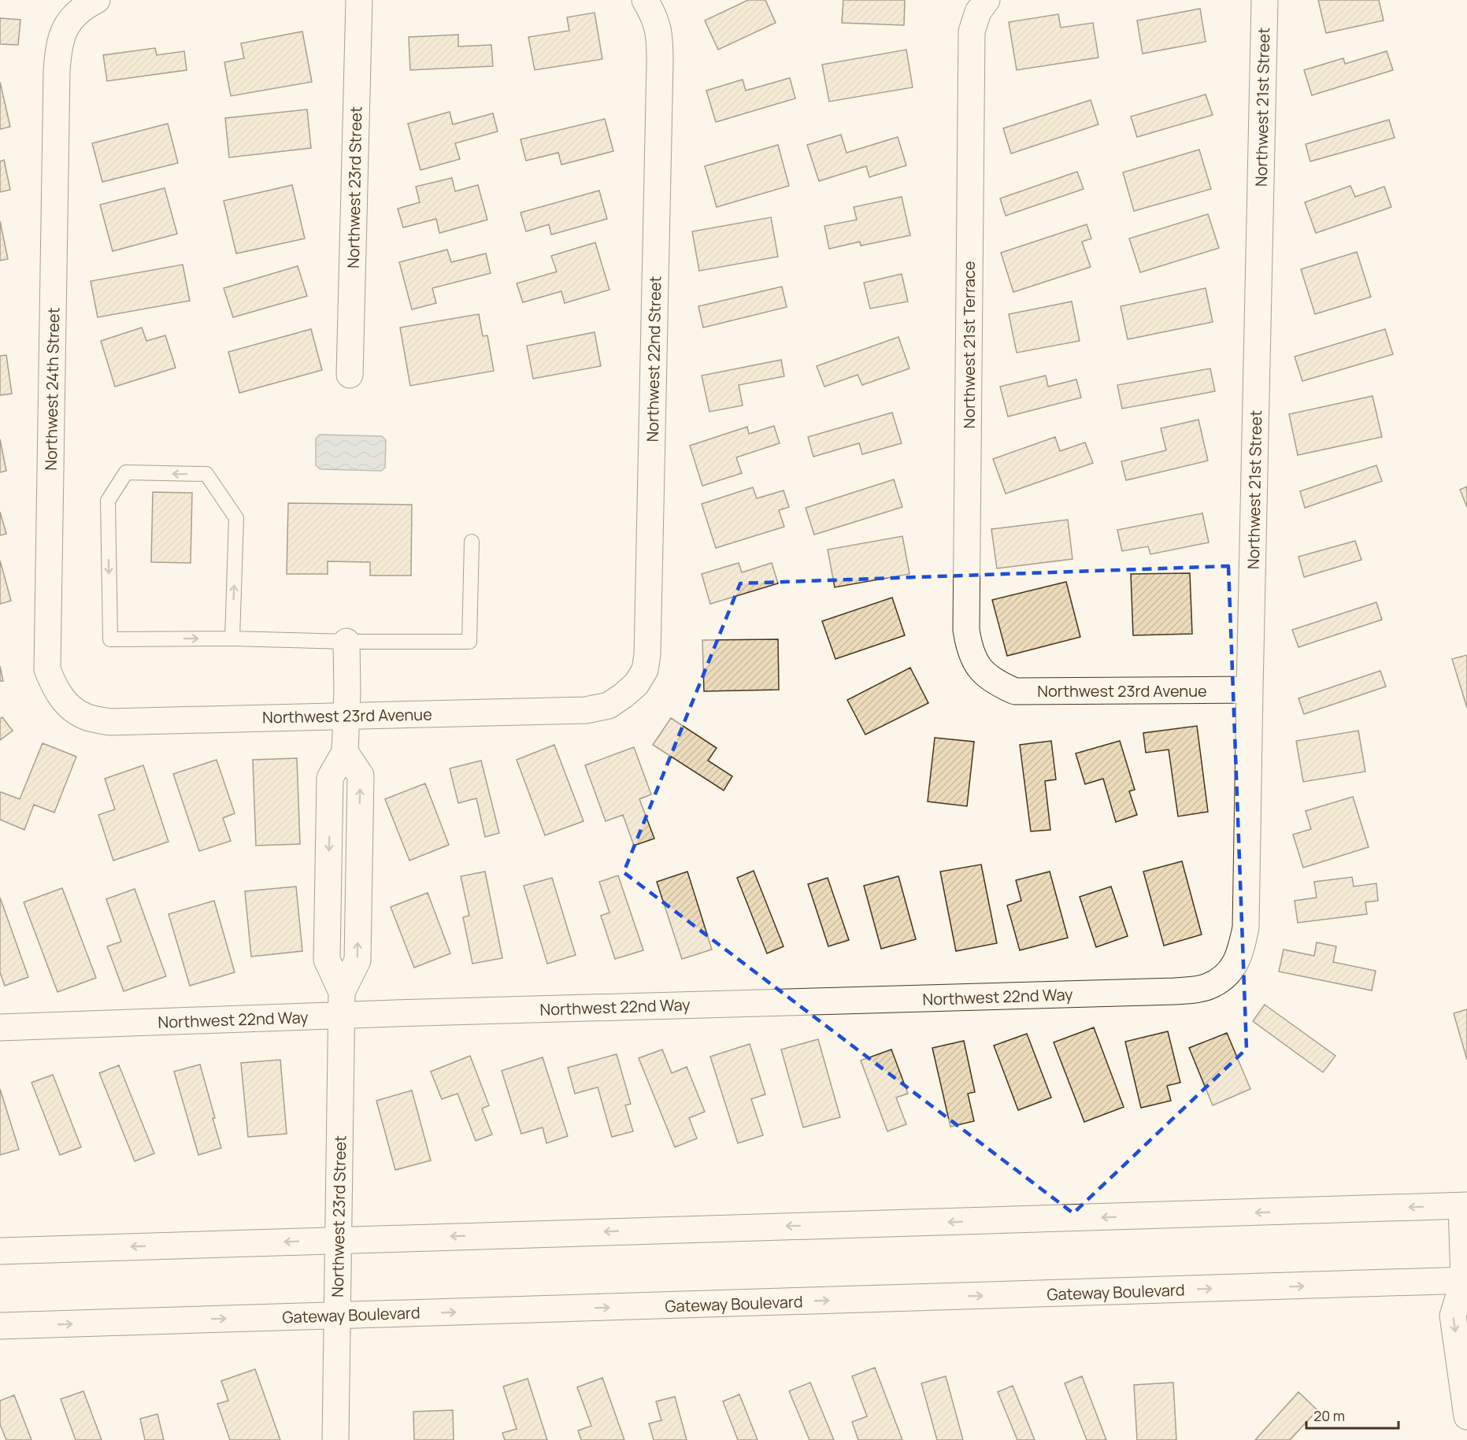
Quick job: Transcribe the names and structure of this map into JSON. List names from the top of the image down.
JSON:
{
  "streets": {
    "street": [
      "Northwest 21st Street",
      "Northwest 23rd Street",
      "Northwest 21st Terrace",
      "Northwest 22nd Street",
      "Northwest 24th Street",
      "Northwest 23rd Avenue",
      "Northwest 22nd Way",
      "Gateway Boulevard"
    ]
  },
  "crossings": [
    ["Northwest 21st Street", "Northwest 23rd Avenue"],
    ["Northwest 21st Street", "Northwest 22nd Way"],
    ["Northwest 23rd Street", "Northwest 23rd Avenue"],
    ["Northwest 23rd Street", "Northwest 22nd Way"],
    ["Northwest 23rd Street", "Gateway Boulevard"],
    ["Northwest 21st Terrace", "Northwest 23rd Avenue"],
    ["Northwest 22nd Street", "Northwest 23rd Avenue"],
    ["Northwest 24th Street", "Northwest 23rd Avenue"]
  ],
  "scale_bar": "20 m"
}
